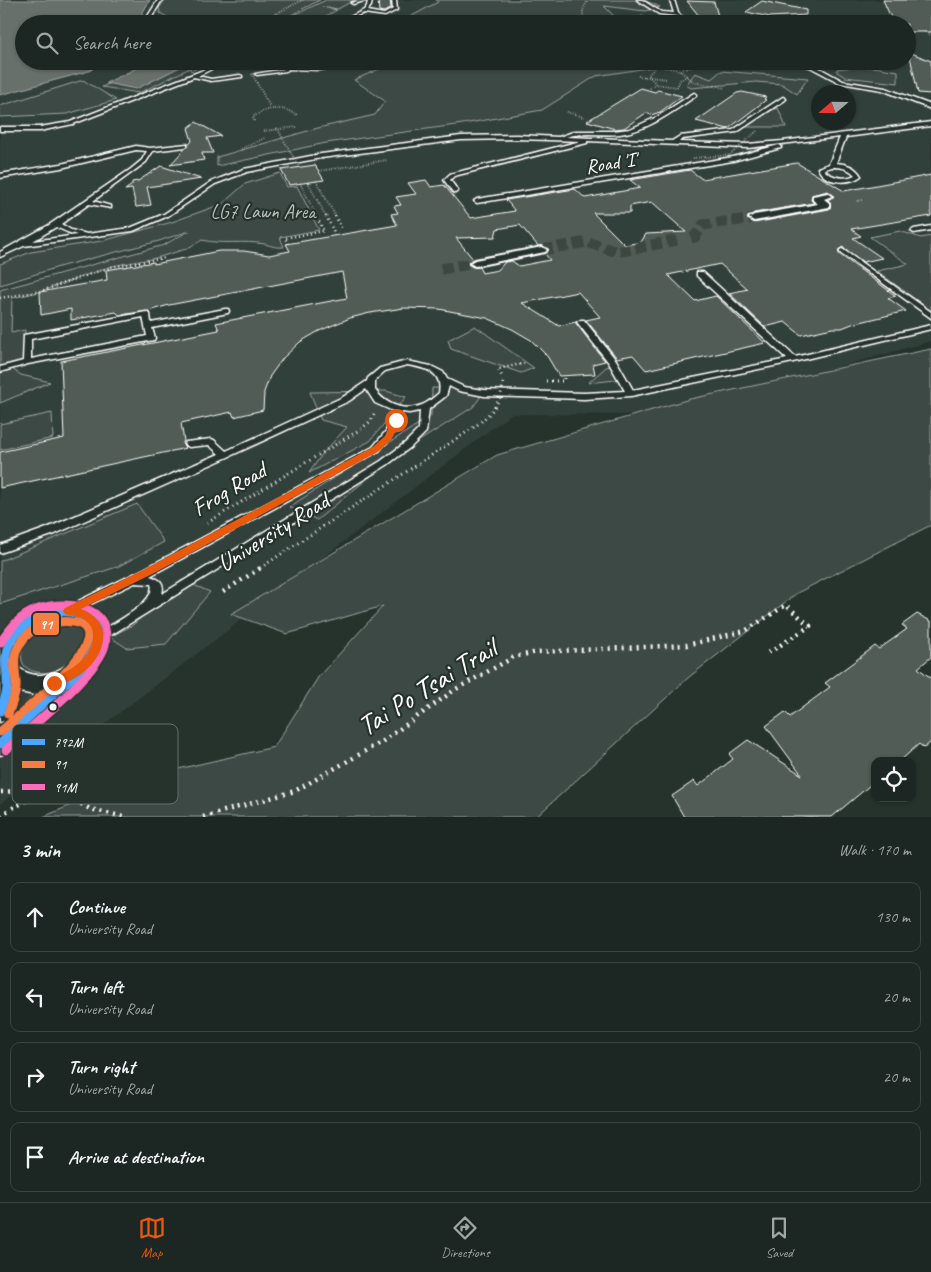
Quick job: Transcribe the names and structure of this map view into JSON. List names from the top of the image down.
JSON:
{
  "streets": {
    "street": ["University Road"],
    "lane": ["Road 'I'"],
    "path": ["Frog Road", "Tai Po Tsai Trail"]
  },
  "crossings": [
    ["Frog Road", "University Road"]
  ],
  "parks": ["LG7 Lawn Area"],
  "lines": ["transit line 91M", "transit line 792M", "transit line 91"],
  "legend": ["792M", "91", "91M"],
  "north": "left",
  "page": {
    "search": "Search here",
    "heading": ["3 min", "Walk · 170 m"],
    "list": [
      ["Continue", "University Road", "130 m"],
      ["Turn left", "University Road", "20 m"],
      ["Turn right", "University Road", "20 m"],
      "Arrive at destination"
    ],
    "nav": ["Map", "Directions", "Saved"]
  }
}
